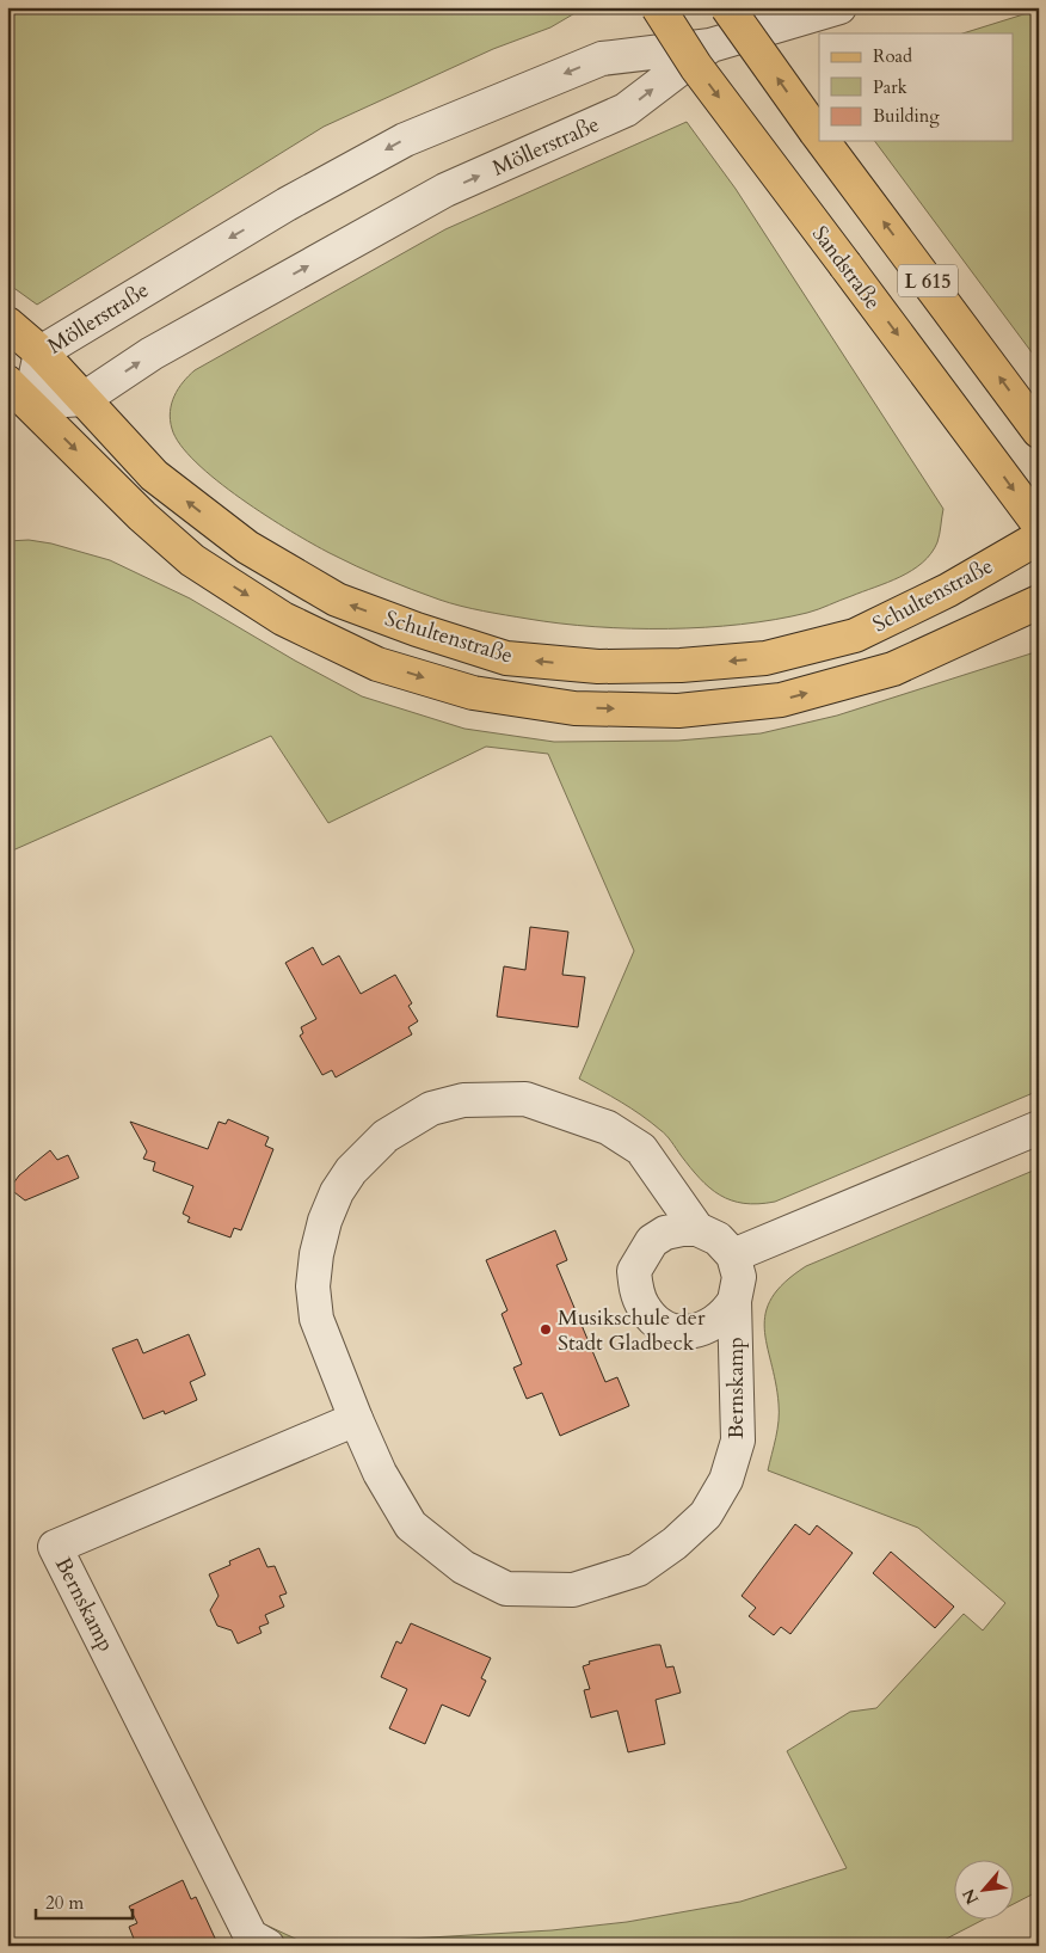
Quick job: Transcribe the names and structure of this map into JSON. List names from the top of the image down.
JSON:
{
  "streets": {
    "main road": ["Sandstraße", "L 615", "Schultenstraße"],
    "street": ["Möllerstraße", "Bernskamp"]
  },
  "crossings": [
    ["Möllerstraße", "Schultenstraße"]
  ],
  "places": ["Musikschule der Stadt Gladbeck"],
  "legend": ["Road", "Park", "Building"],
  "scale_bar": "20 m",
  "north": "bottom left"
}
